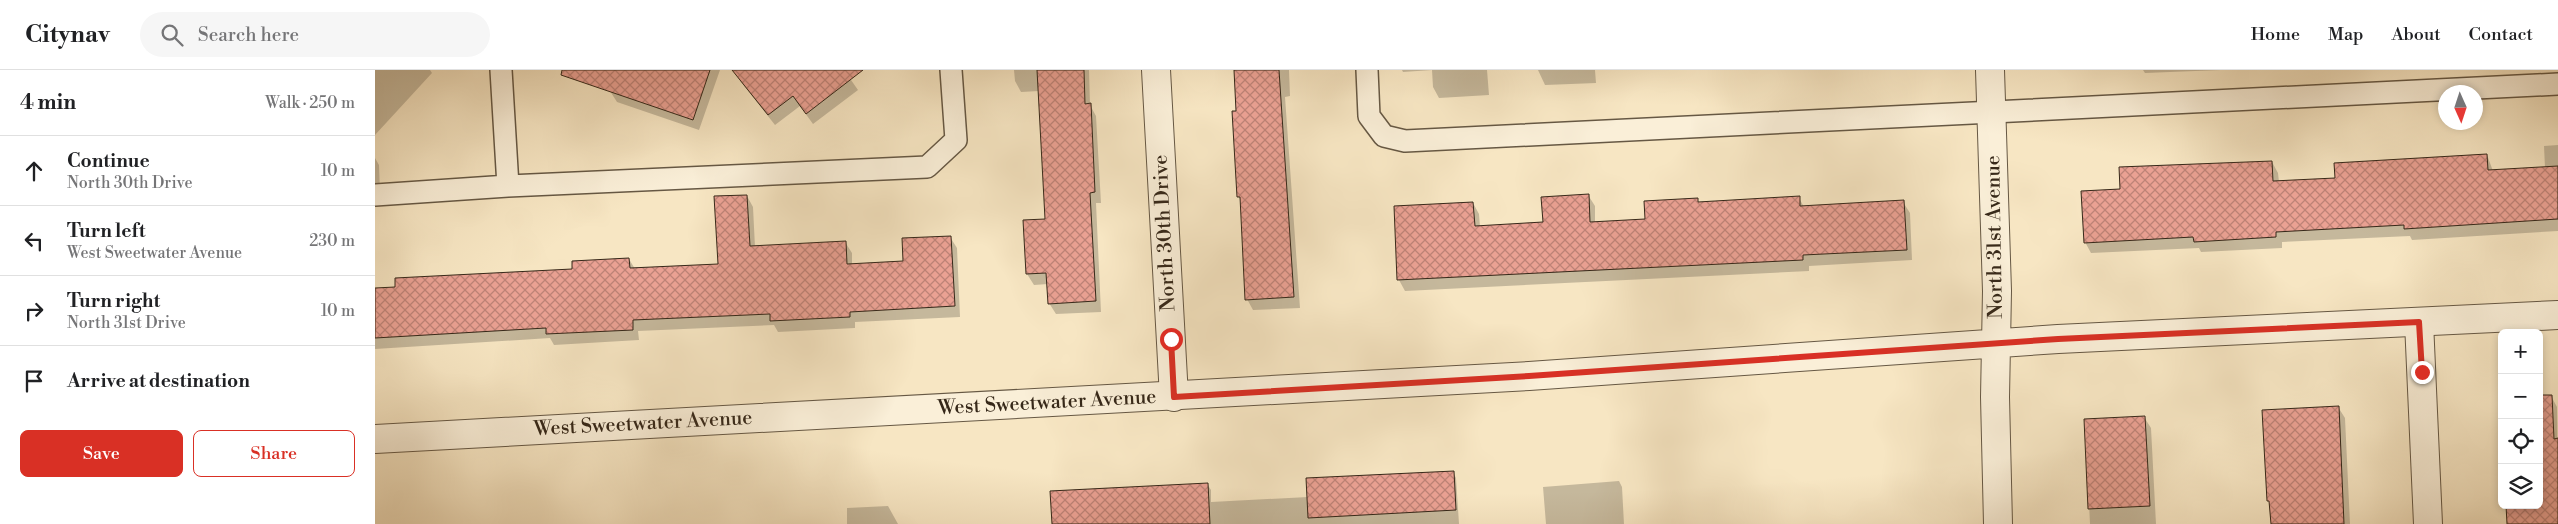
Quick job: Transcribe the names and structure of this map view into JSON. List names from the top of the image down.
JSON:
{
  "streets": {
    "street": ["North 30th Drive", "North 31st Avenue", "West Sweetwater Avenue"]
  },
  "crossings": [
    ["North 30th Drive", "West Sweetwater Avenue"],
    ["North 31st Avenue", "West Sweetwater Avenue"]
  ],
  "north": "bottom",
  "page": {
    "header": "Citynav",
    "search": "Search here",
    "nav": [
      "Home",
      "Map",
      "About",
      "Contact"
    ],
    "heading": ["4 min", "Walk · 250 m"],
    "list": [
      ["Continue", "North 30th Drive", "10 m"],
      ["Turn left", "West Sweetwater Avenue", "230 m"],
      ["Turn right", "North 31st Drive", "10 m"],
      "Arrive at destination"
    ],
    "map_buttons": ["+", "−"],
    "buttons": ["Save", "Share"]
  }
}
